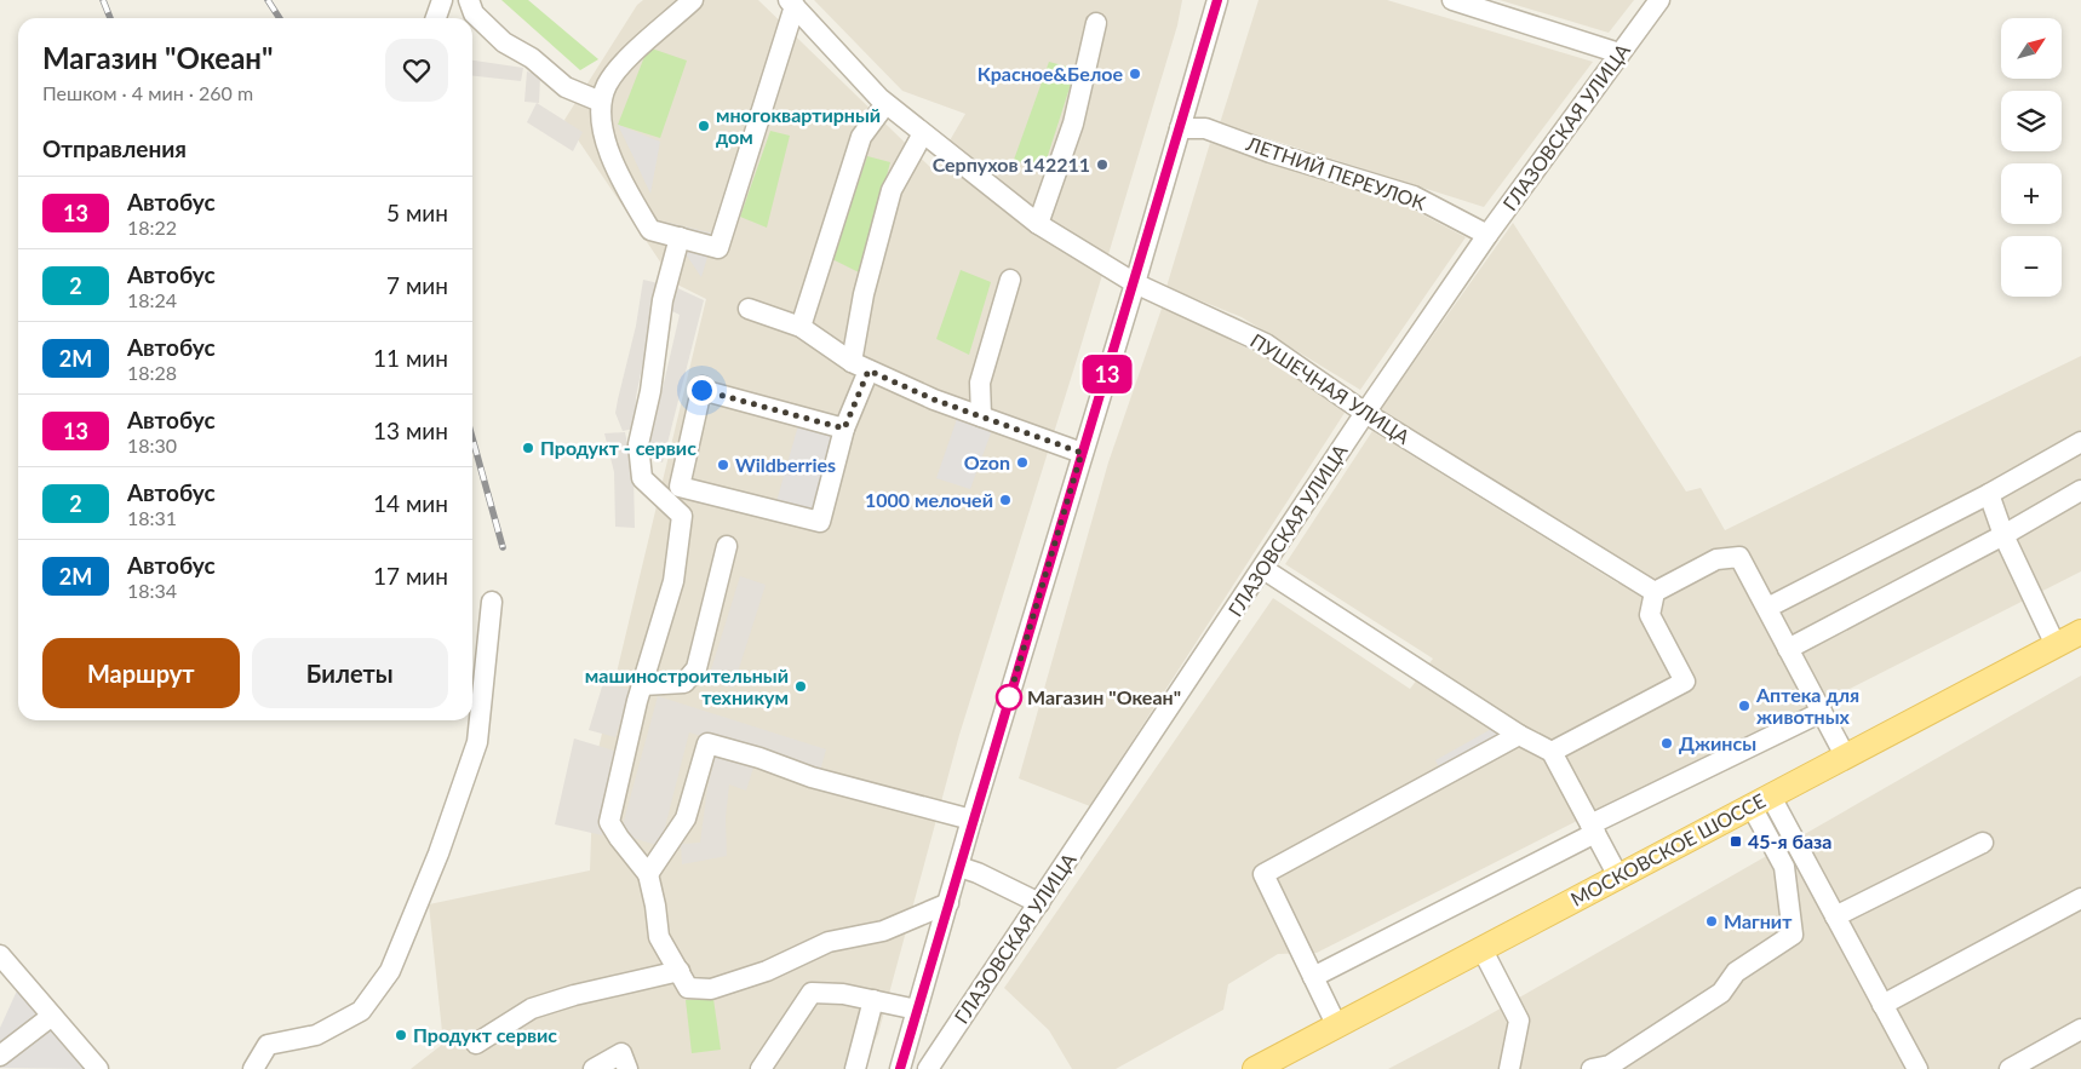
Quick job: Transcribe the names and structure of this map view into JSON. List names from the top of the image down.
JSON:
{
  "streets": {
    "main road": ["МОСКОВСКОЕ ШОССЕ"],
    "street": ["ГЛАЗОВСКАЯ УЛИЦА", "ЛЕТНИЙ ПЕРЕУЛОК", "ПУШЕЧНАЯ УЛИЦА"]
  },
  "crossings": [
    ["ГЛАЗОВСКАЯ УЛИЦА", "ЛЕТНИЙ ПЕРЕУЛОК"],
    ["ГЛАЗОВСКАЯ УЛИЦА", "ПУШЕЧНАЯ УЛИЦА"]
  ],
  "places": {
    "other": [
      "Красное&Белое",
      "многоквартирный дом",
      "Серпухов 142211",
      "Продукт - сервис",
      "Ozon",
      "Wildberries",
      "1000 мелочей",
      "машиностроительный техникум",
      "Магазин \"Океан\"",
      "Аптека для животных",
      "Джинсы",
      "Магнит",
      "Продукт сервис"
    ],
    "transit": ["45-я база"]
  },
  "lines": ["bus line 13"],
  "north": "top right",
  "page": {
    "on_map": "13",
    "map_buttons": ["+", "−"],
    "heading": [
      ["Магазин \"Океан\"", "Пешком · 4 мин · 260 m"],
      "Отправления"
    ],
    "list": [
      {
        "mark": "13",
        "name": "Автобус",
        "note": "18:22",
        "value": "5 мин"
      },
      {
        "mark": "2",
        "name": "Автобус",
        "note": "18:24",
        "value": "7 мин"
      },
      {
        "mark": "2М",
        "name": "Автобус",
        "note": "18:28",
        "value": "11 мин"
      },
      {
        "mark": "13",
        "name": "Автобус",
        "note": "18:30",
        "value": "13 мин"
      },
      {
        "mark": "2",
        "name": "Автобус",
        "note": "18:31",
        "value": "14 мин"
      },
      {
        "mark": "2М",
        "name": "Автобус",
        "note": "18:34",
        "value": "17 мин"
      }
    ],
    "buttons": ["Маршрут", "Билеты"]
  }
}
